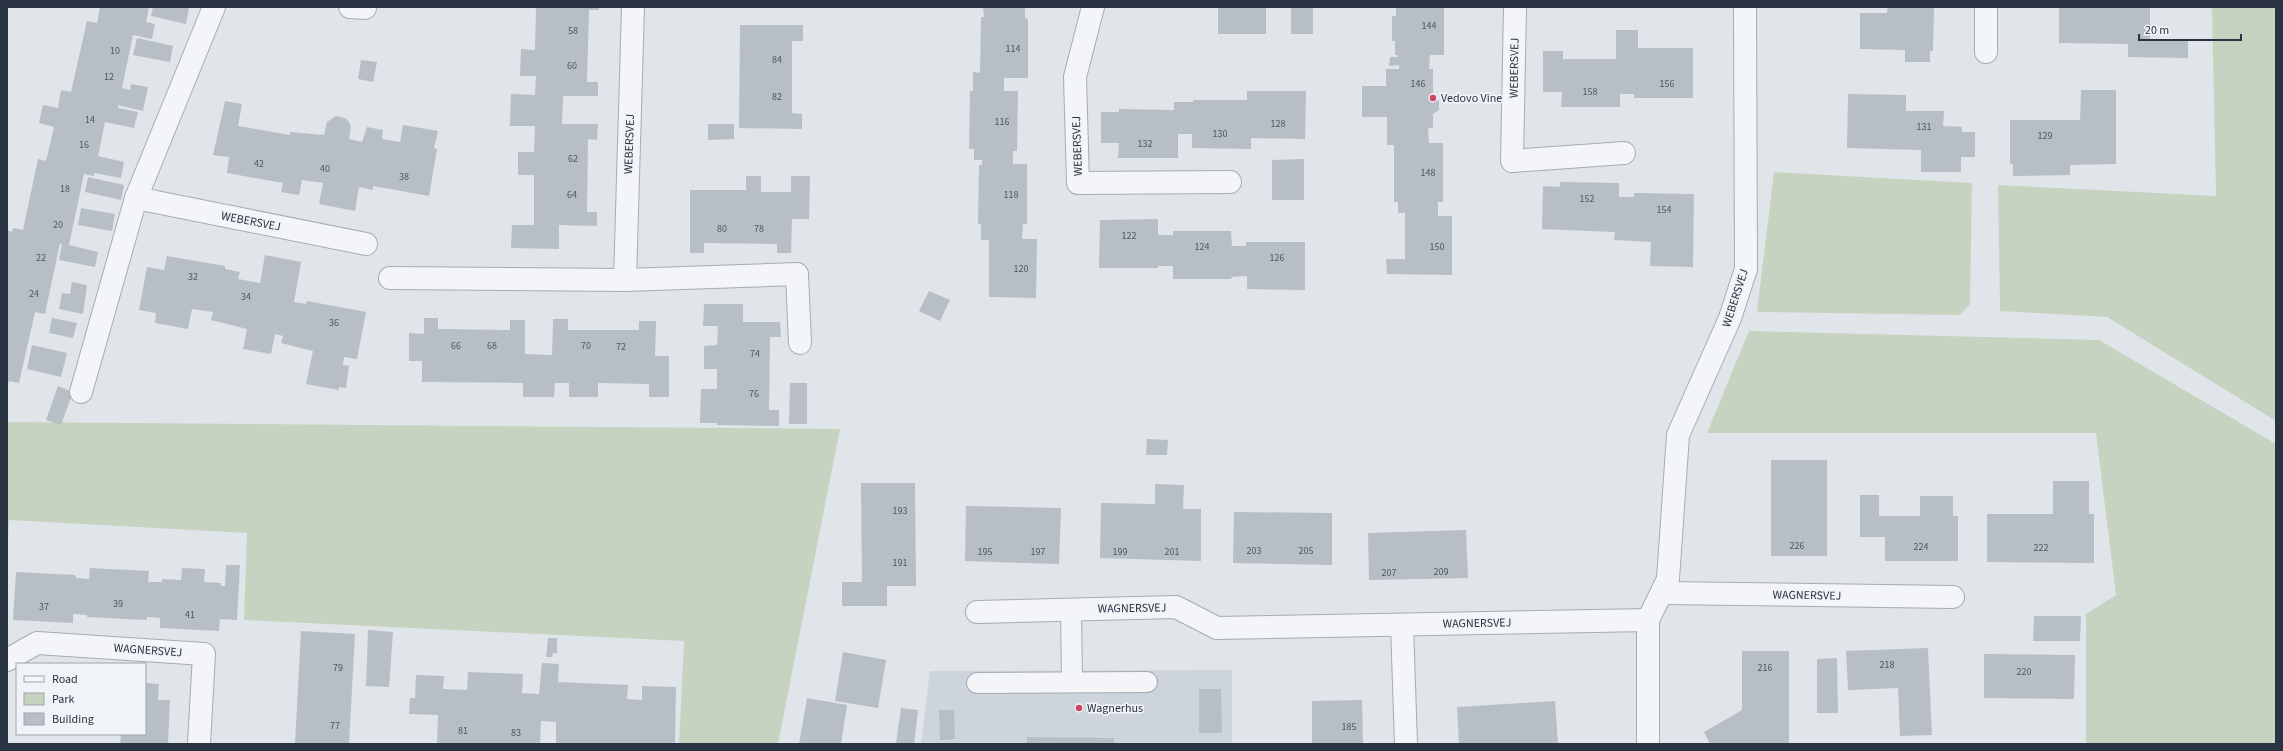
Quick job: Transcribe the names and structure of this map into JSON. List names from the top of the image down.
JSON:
{
  "streets": {
    "street": ["WEBERSVEJ", "WAGNERSVEJ"]
  },
  "crossings": [
    ["WEBERSVEJ", "WAGNERSVEJ"]
  ],
  "places": ["Vedovo Vine", "Wagnerhus"],
  "house_numbers": [
    "144",
    "58",
    "114",
    "10",
    "84",
    "60",
    "12",
    "146",
    "156",
    "158",
    "82",
    "14",
    "116",
    "128",
    "131",
    "130",
    "129",
    "132",
    "16",
    "62",
    "42",
    "40",
    "148",
    "38",
    "18",
    "64",
    "118",
    "152",
    "154",
    "20",
    "80",
    "78",
    "122",
    "124",
    "150",
    "22",
    "126",
    "120",
    "32",
    "24",
    "34",
    "36",
    "66",
    "68",
    "70",
    "72",
    "74",
    "76",
    "193",
    "226",
    "224",
    "222",
    "203",
    "205",
    "195",
    "197",
    "199",
    "201",
    "191",
    "209",
    "207",
    "39",
    "37",
    "41",
    "218",
    "79",
    "216",
    "220",
    "77",
    "185",
    "81",
    "83"
  ],
  "legend": ["Road", "Park", "Building"],
  "scale_bar": "20 m"
}
